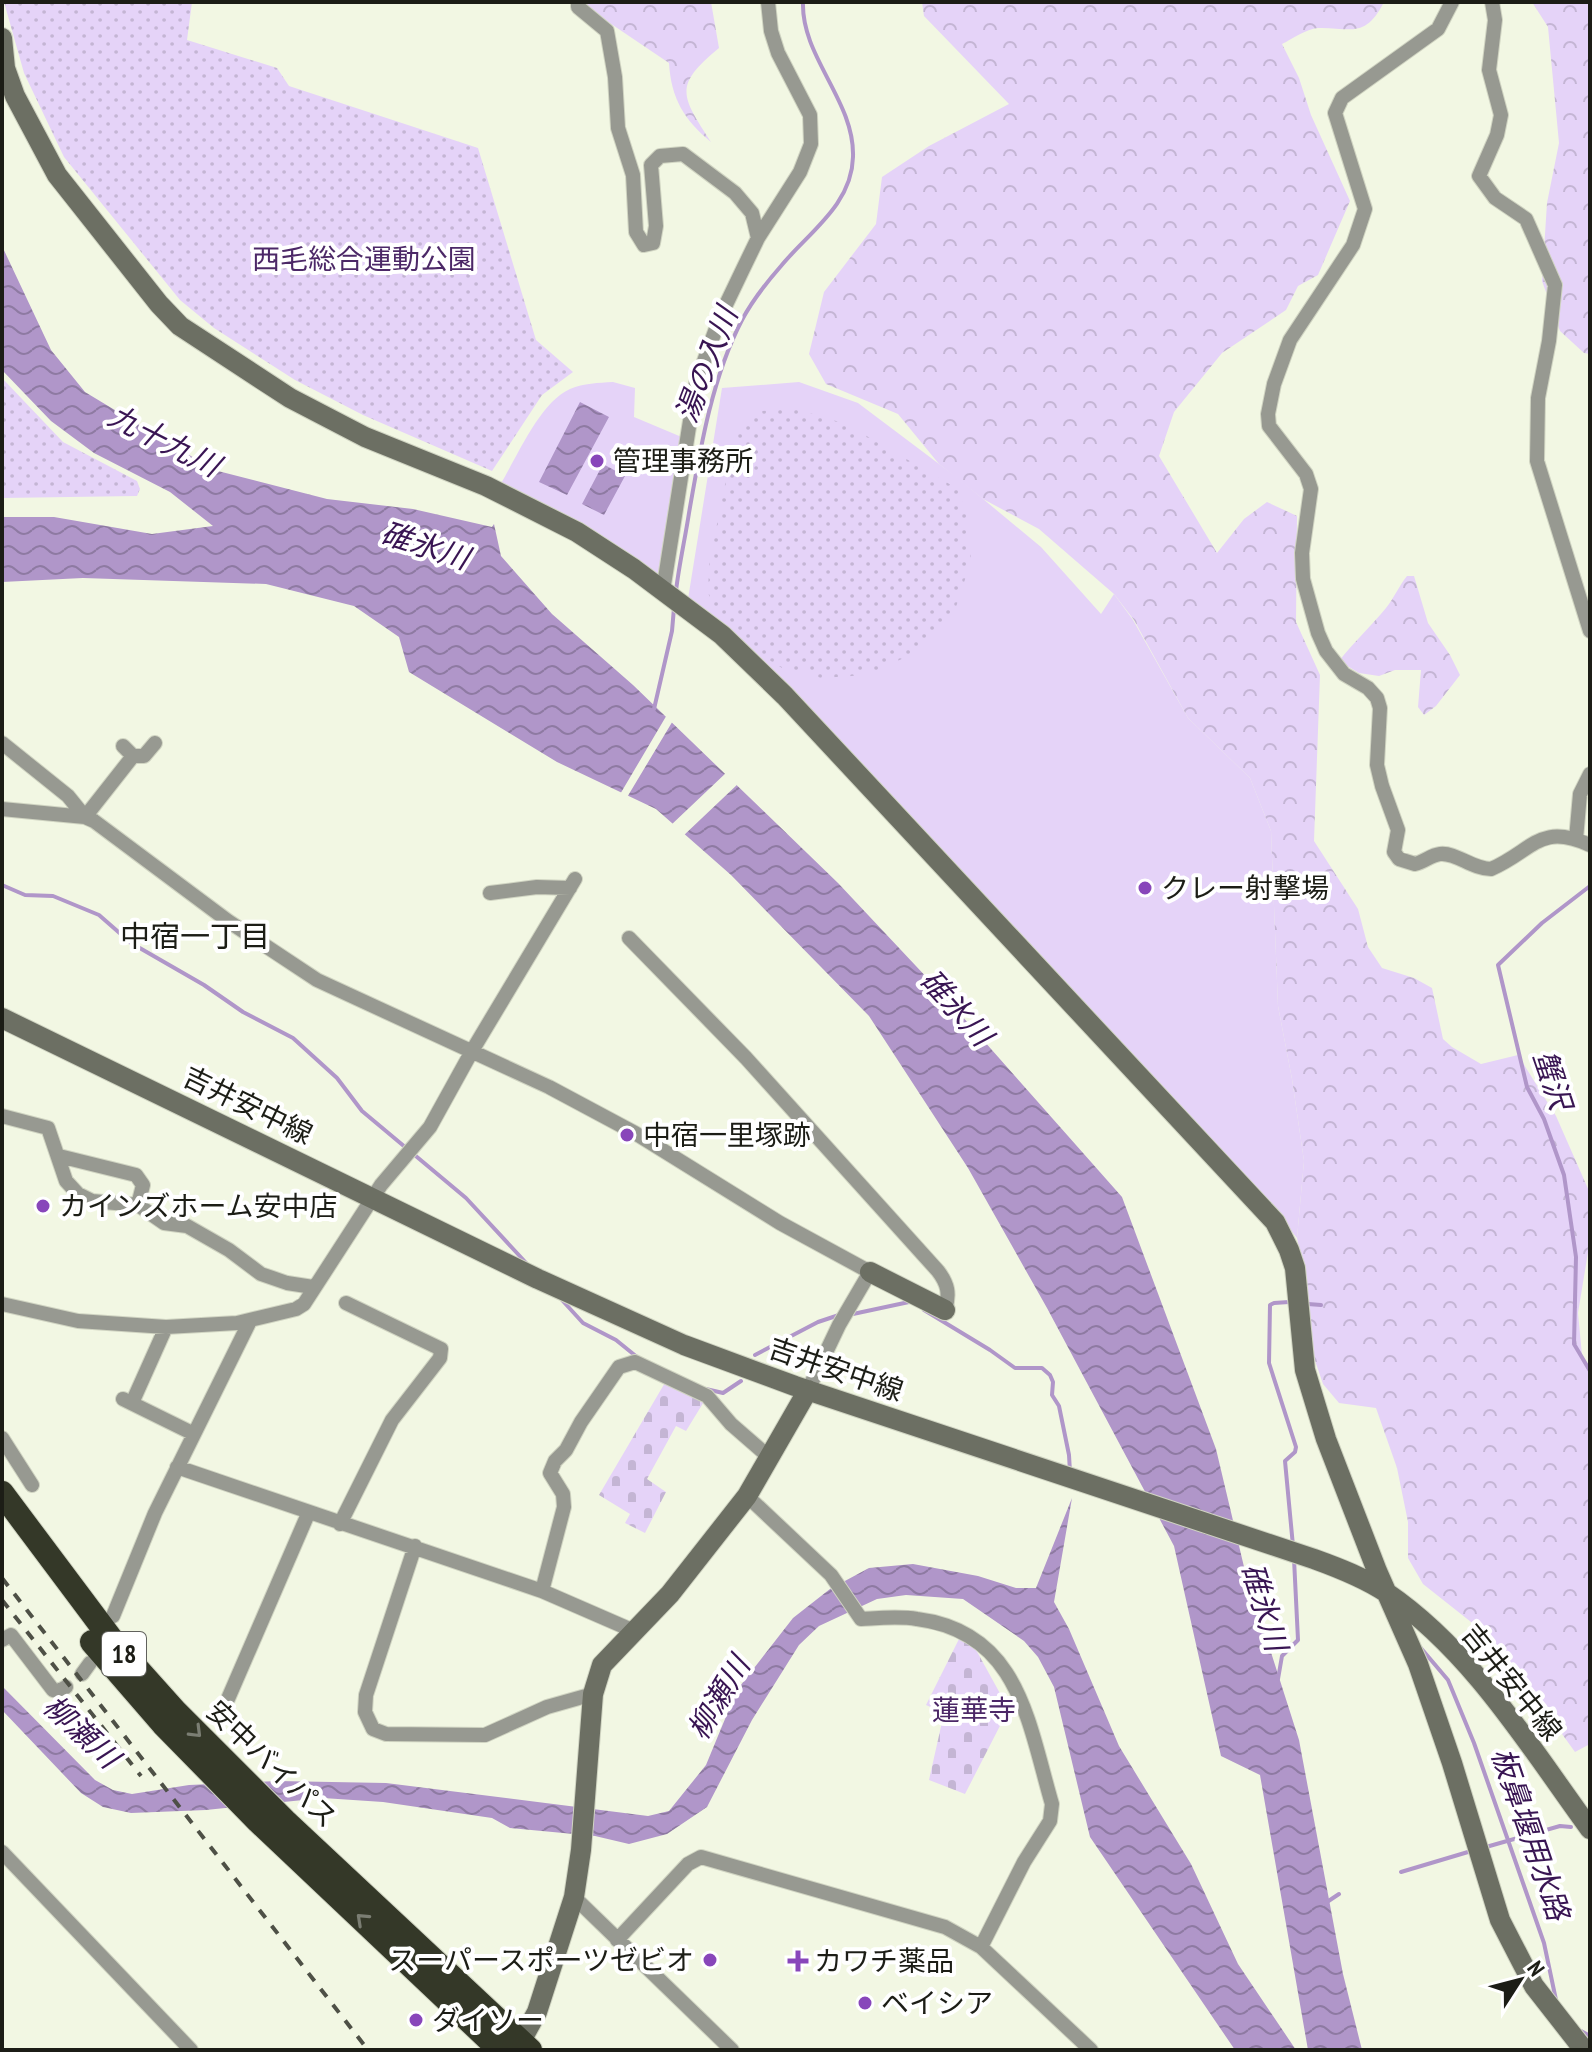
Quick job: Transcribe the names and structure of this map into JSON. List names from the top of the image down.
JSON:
{
  "streets": {
    "highway": ["18", "安中バイパス"],
    "street": ["吉井安中線"]
  },
  "districts": ["中宿一丁目"],
  "water": [
    "湯の入川",
    "九十九川",
    "碓氷川",
    "蟹沢",
    "柳瀬川",
    "板鼻堰用水路"
  ],
  "parks": ["西毛総合運動公園", "蓮華寺"],
  "places": {
    "other": [
      "管理事務所",
      "クレー射撃場",
      "中宿一里塚跡",
      "カインズホーム安中店",
      "スーパースポーツゼビオ",
      "ベイシア",
      "ダイソー"
    ],
    "health": ["カワチ薬品"]
  },
  "north": "top right"
}
